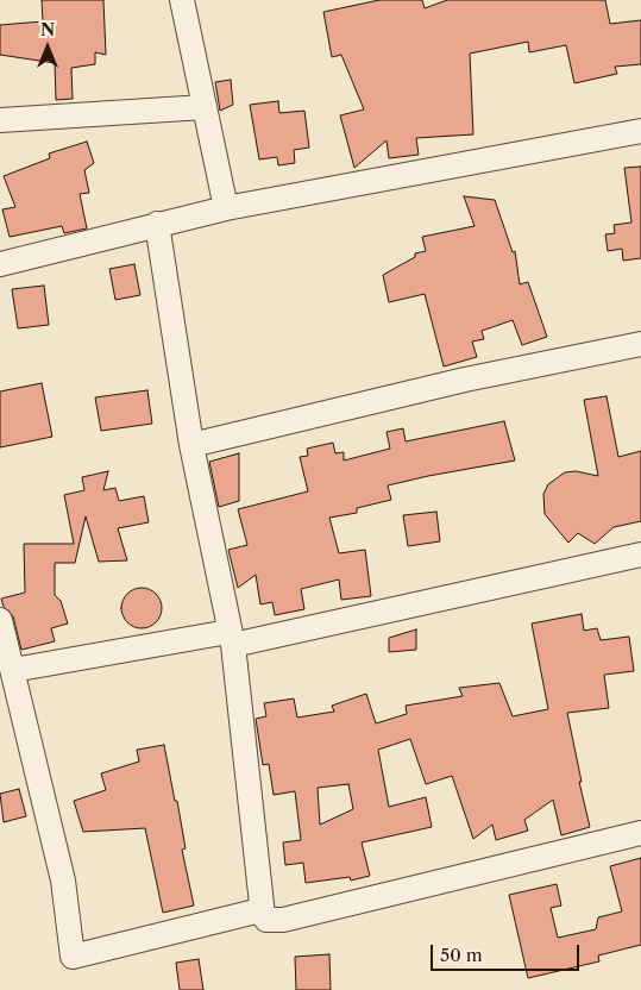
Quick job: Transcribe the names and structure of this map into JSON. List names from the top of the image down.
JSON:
{
  "scale_bar": "50 m",
  "north": "top"
}
